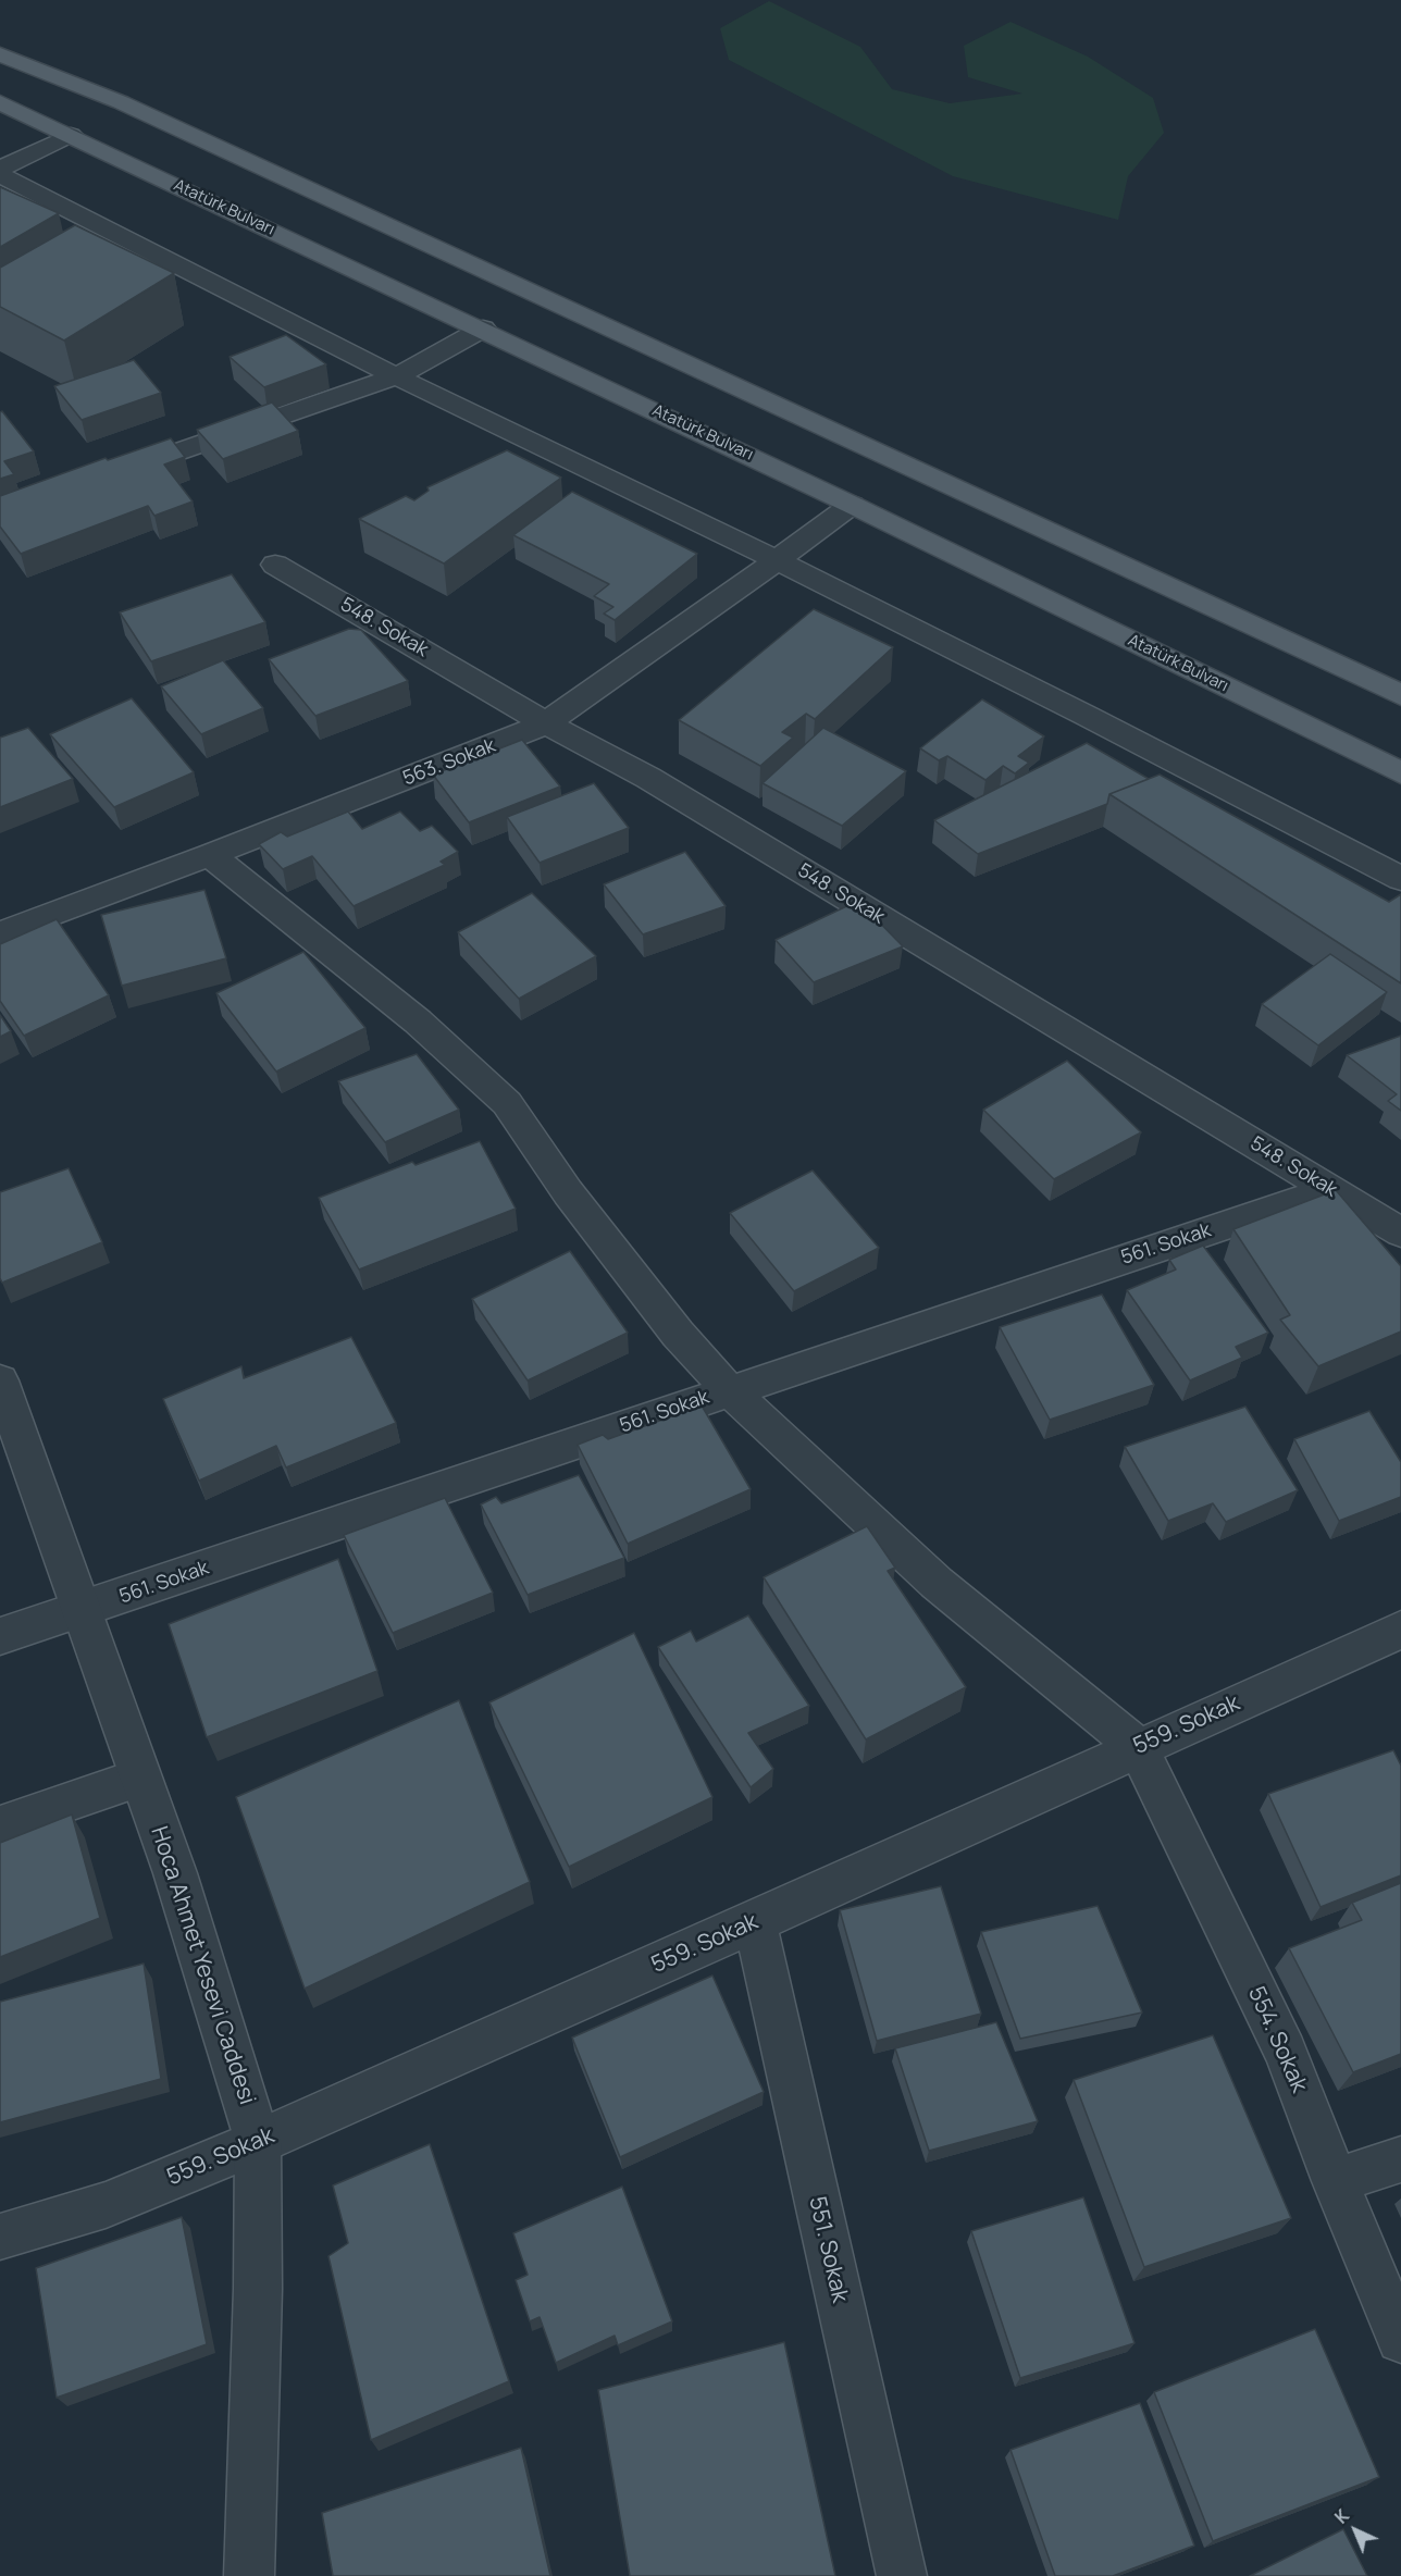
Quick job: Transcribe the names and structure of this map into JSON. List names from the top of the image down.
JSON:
{
  "streets": {
    "main road": ["Atatürk Bulvarı"],
    "street": [
      "548. Sokak",
      "563. Sokak",
      "561. Sokak",
      "559. Sokak",
      "Hoca Ahmet Yesevi Caddesi",
      "554. Sokak",
      "551. Sokak"
    ]
  },
  "crossings": [
    ["Atatürk Bulvarı", "563. Sokak"],
    ["548. Sokak", "563. Sokak"],
    ["548. Sokak", "561. Sokak"],
    ["561. Sokak", "Hoca Ahmet Yesevi Caddesi"],
    ["559. Sokak", "Hoca Ahmet Yesevi Caddesi"],
    ["559. Sokak", "554. Sokak"],
    ["559. Sokak", "551. Sokak"]
  ],
  "north": "top left"
}
